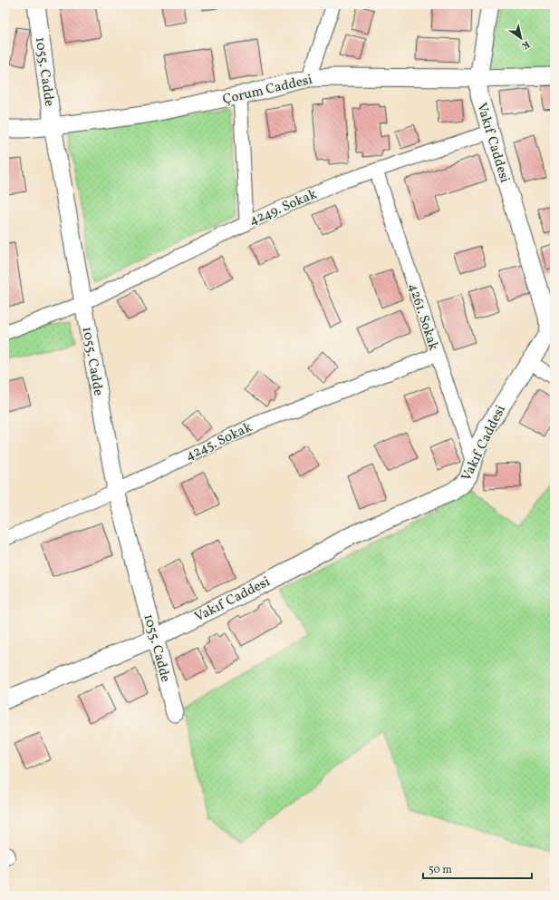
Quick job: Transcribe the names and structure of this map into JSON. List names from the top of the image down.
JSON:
{
  "streets": {
    "street": [
      "1055. Cadde",
      "Çorum Caddesi",
      "Vakıf Caddesi",
      "4249. Sokak",
      "4261. Sokak",
      "4245. Sokak"
    ]
  },
  "crossings": [
    ["1055. Cadde", "Çorum Caddesi"],
    ["1055. Cadde", "Vakıf Caddesi"],
    ["1055. Cadde", "4249. Sokak"],
    ["1055. Cadde", "4245. Sokak"],
    ["Çorum Caddesi", "Vakıf Caddesi"],
    ["Vakıf Caddesi", "4249. Sokak"],
    ["Vakıf Caddesi", "4261. Sokak"],
    ["4249. Sokak", "4261. Sokak"],
    ["4261. Sokak", "4245. Sokak"]
  ],
  "scale_bar": "50 m",
  "north": "bottom right"
}
